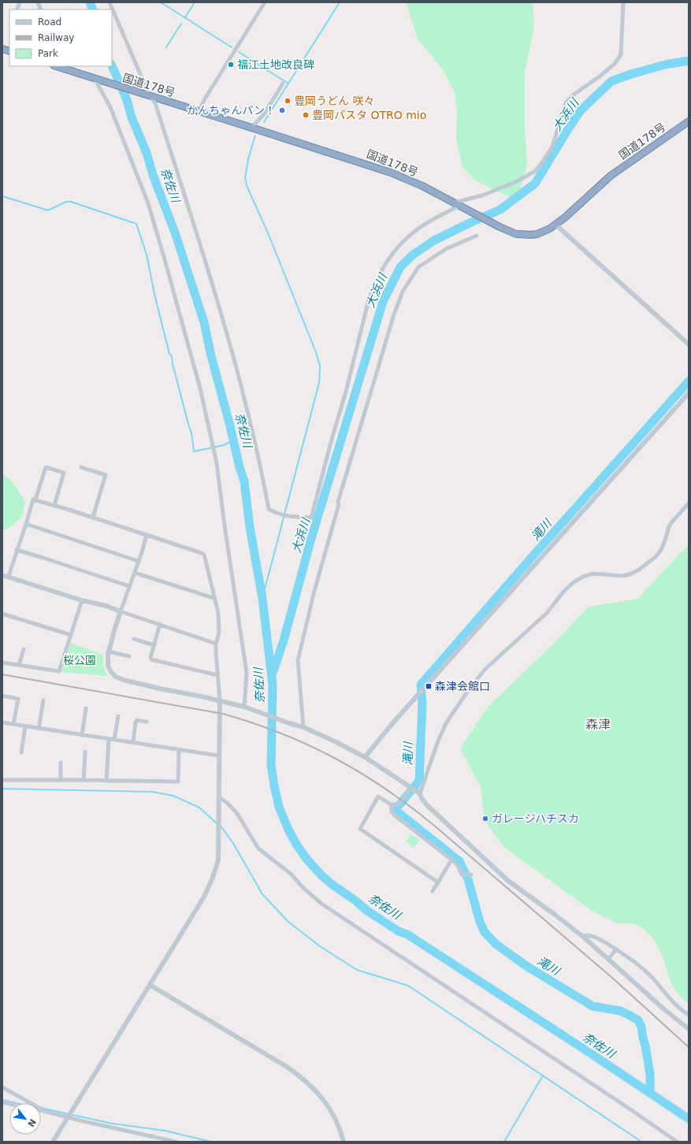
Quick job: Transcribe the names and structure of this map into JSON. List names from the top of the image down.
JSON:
{
  "streets": {
    "highway": ["国道178号"]
  },
  "districts": ["森津"],
  "water": ["大浜川", "奈佐川", "滝川"],
  "parks": ["桜公園"],
  "places": {
    "other": [
      "福江土地改良碑",
      "豊岡うどん 咲々",
      "かんちゃんパン！",
      "豊岡パスタ OTRO mio",
      "ガレージハチスカ"
    ],
    "transit": ["森津会館口"]
  },
  "legend": ["Road", "Railway", "Park"],
  "north": "bottom right"
}
